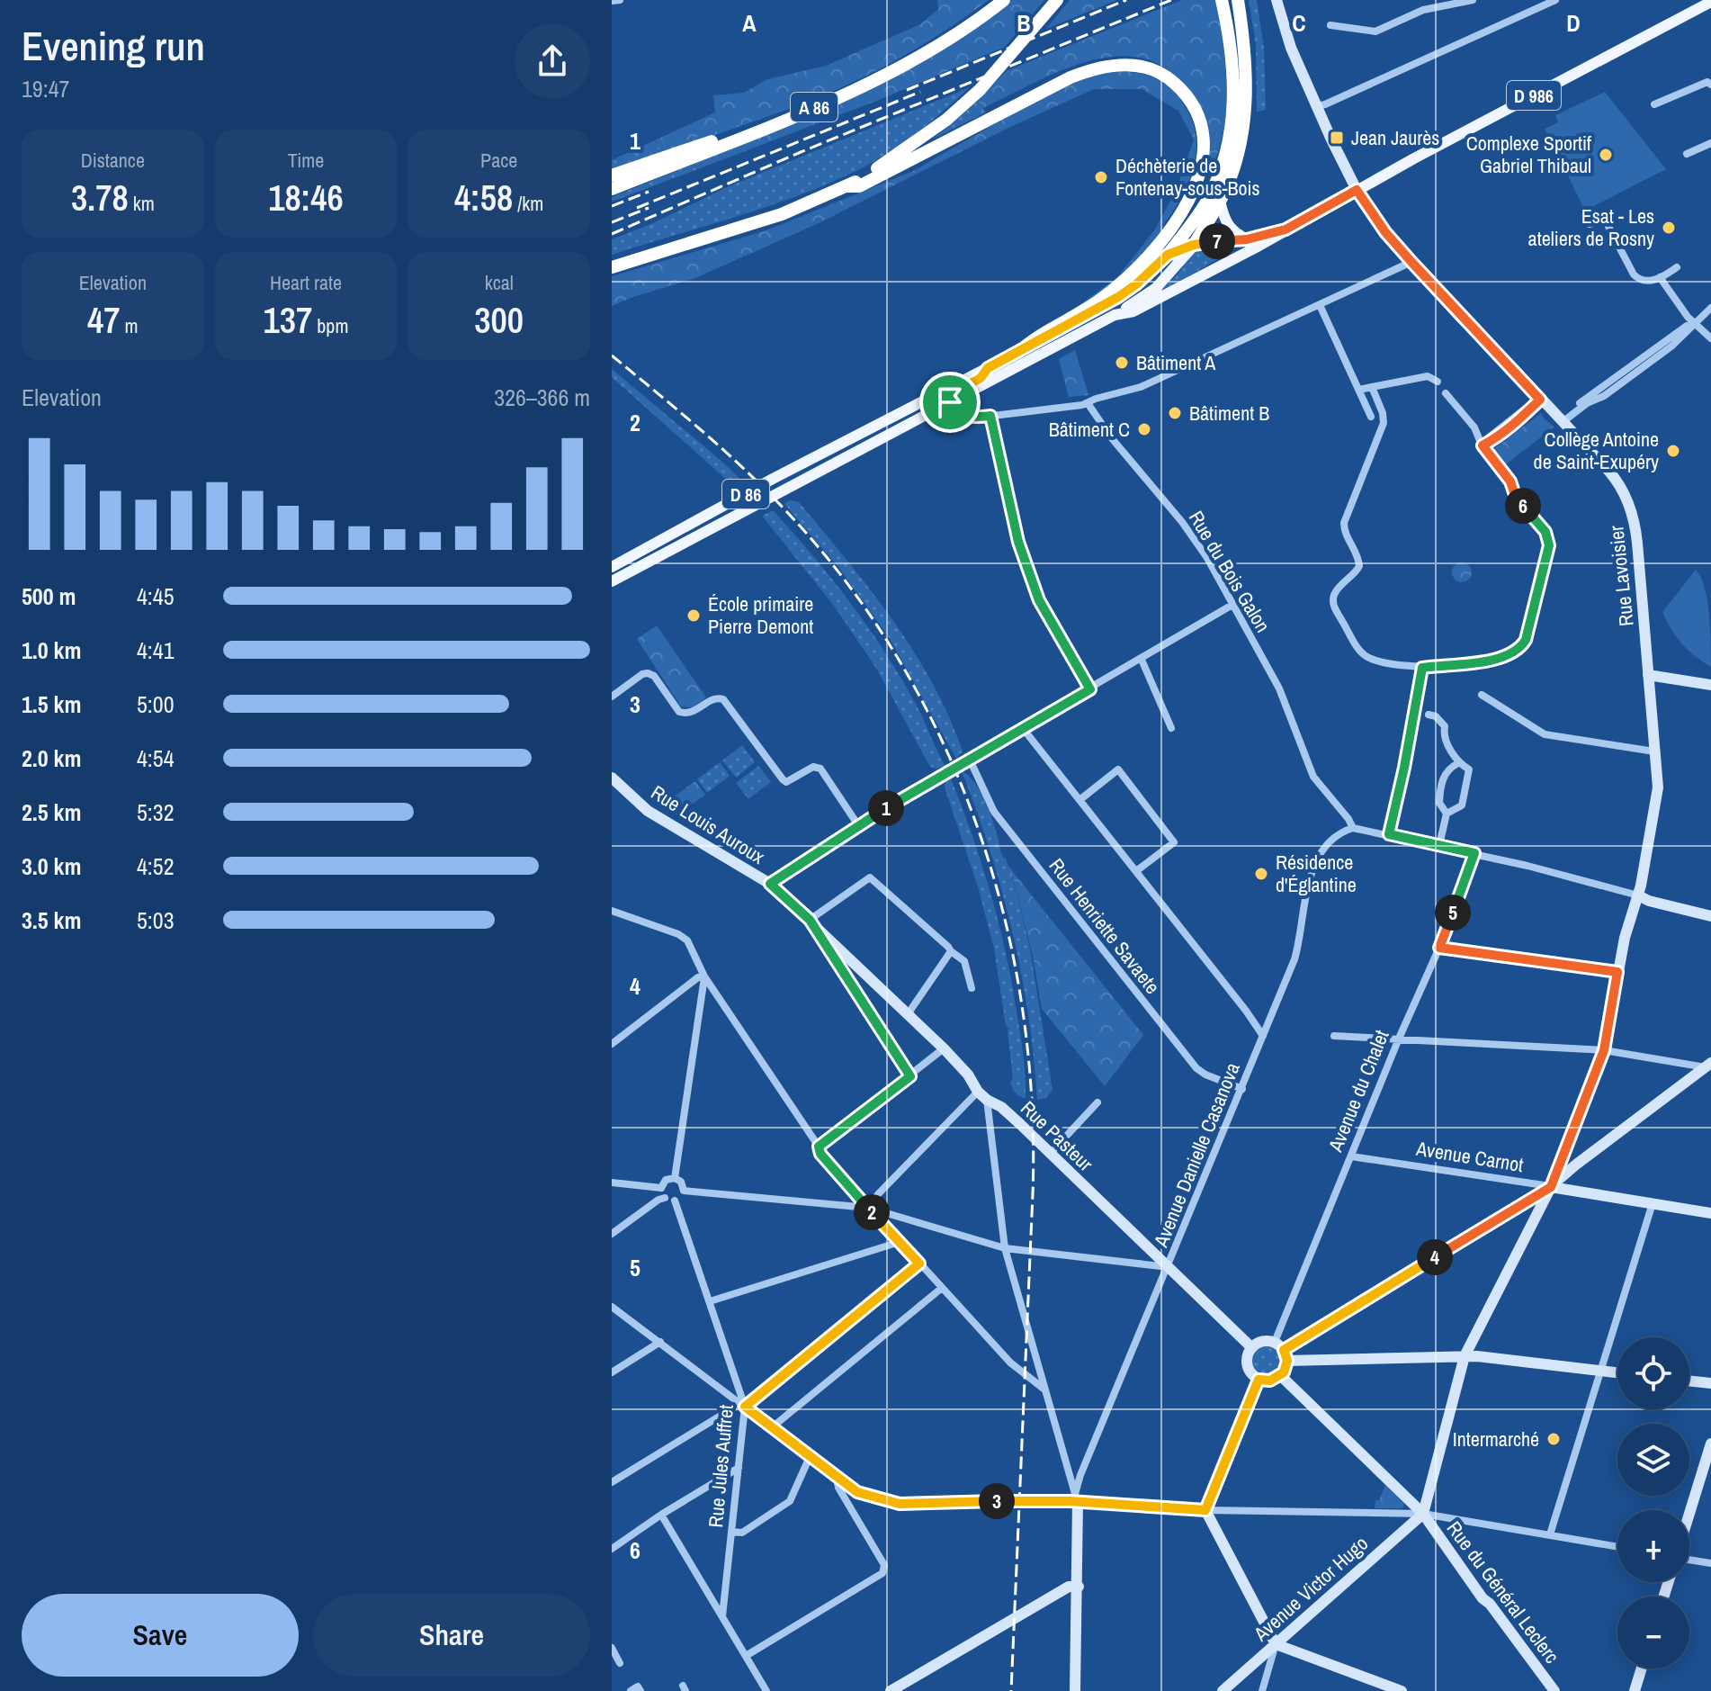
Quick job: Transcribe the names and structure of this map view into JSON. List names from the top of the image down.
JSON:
{
  "streets": {
    "highway": ["A 86"],
    "main road": ["D 986", "D 86"],
    "street": [
      "Rue du Bois Galon",
      "Rue Lavoisier",
      "Rue Louis Auroux",
      "Rue Henriette Savaete",
      "Avenue du Chalet",
      "Rue Pasteur",
      "Avenue Danielle Casanova",
      "Avenue Carnot",
      "Rue Jules Auffret",
      "Avenue Victor Hugo",
      "Rue du Général Leclerc"
    ]
  },
  "crossings": [
    ["D 986", "D 86"],
    ["D 986", "Rue Lavoisier"],
    ["D 86", "Rue Lavoisier"],
    ["Rue du Bois Galon", "Avenue Danielle Casanova"],
    ["Rue Lavoisier", "Avenue Carnot"],
    ["Rue Lavoisier", "Avenue Victor Hugo"],
    ["Rue Lavoisier", "Rue du Général Leclerc"],
    ["Rue Louis Auroux", "Rue Pasteur"],
    ["Rue Henriette Savaete", "Avenue Danielle Casanova"],
    ["Avenue du Chalet", "Rue Pasteur"],
    ["Avenue du Chalet", "Avenue Carnot"],
    ["Rue Pasteur", "Avenue Danielle Casanova"],
    ["Avenue Victor Hugo", "Rue du Général Leclerc"]
  ],
  "places": {
    "transit": ["Jean Jaurès"],
    "other": [
      "Complexe Sportif Gabriel Thibaul",
      "Déchèterie de Fontenay-sous-Bois",
      "Esat - Les ateliers de Rosny",
      "Bâtiment A",
      "Bâtiment B",
      "Bâtiment C",
      "Collège Antoine de Saint-Exupéry",
      "École primaire Pierre Demont",
      "Résidence d'Églantine",
      "Intermarché"
    ]
  },
  "page": {
    "heading": ["Evening run", "19:47"],
    "stats": [
      ["Distance", "3.78 km"],
      ["Time", "18:46"],
      ["Pace", "4:58 /km"],
      ["Elevation", "47 m"],
      ["Heart rate", "137 bpm"],
      ["kcal", "300"]
    ],
    "pins": [
      "7",
      "6",
      "1",
      "5",
      "2",
      "4",
      "3"
    ],
    "chart": ["Elevation", "326–366 m"],
    "list": [
      {
        "name": "500 m",
        "note": "4:45"
      },
      {
        "name": "1.0 km",
        "note": "4:41"
      },
      {
        "name": "1.5 km",
        "note": "5:00"
      },
      {
        "name": "2.0 km",
        "note": "4:54"
      },
      {
        "name": "2.5 km",
        "note": "5:32"
      },
      {
        "name": "3.0 km",
        "note": "4:52"
      },
      {
        "name": "3.5 km",
        "note": "5:03"
      }
    ],
    "map_buttons": ["+", "−"],
    "buttons": ["Save", "Share"]
  },
  "grid": {
    "columns": [
      "A",
      "B",
      "C",
      "D"
    ],
    "rows": [
      "1",
      "2",
      "3",
      "4",
      "5",
      "6"
    ]
  }
}
